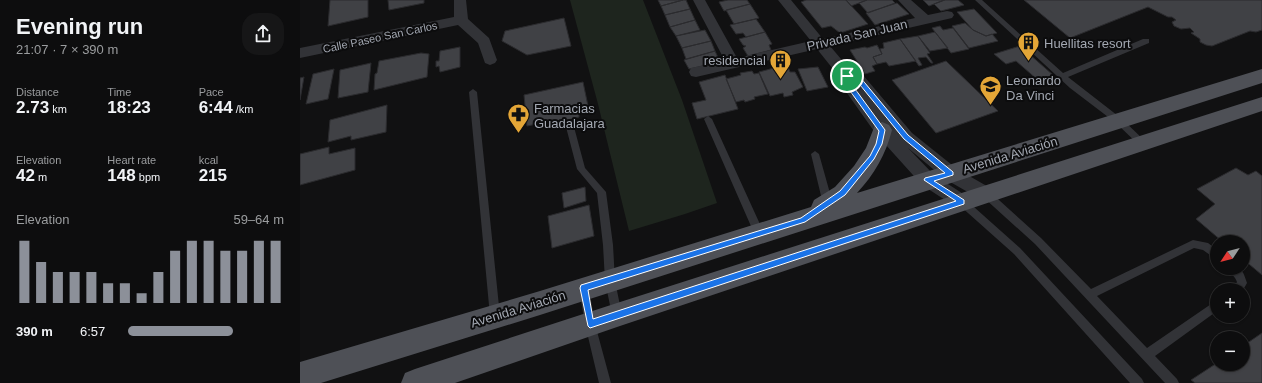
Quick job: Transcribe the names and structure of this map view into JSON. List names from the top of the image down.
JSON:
{
  "streets": {
    "main road": ["Avenida Aviación"],
    "street": ["Privada San Juan", "Calle Paseo San Carlos"]
  },
  "places": {
    "building": ["Huellitas resort", "residencial"],
    "school or university": ["Leonardo Da Vinci"],
    "pharmacy": ["Farmacias Guadalajara"]
  },
  "north": "bottom left",
  "page": {
    "heading": ["Evening run", "21:07 · 7 × 390 m"],
    "stats": [
      ["Distance", "2.73 km"],
      ["Time", "18:23"],
      ["Pace", "6:44 /km"],
      ["Elevation", "42 m"],
      ["Heart rate", "148 bpm"],
      ["kcal", "215"]
    ],
    "chart": ["Elevation", "59–64 m"],
    "map_buttons": ["+", "−"],
    "list": [
      {
        "name": "390 m",
        "note": "6:57"
      }
    ]
  }
}
